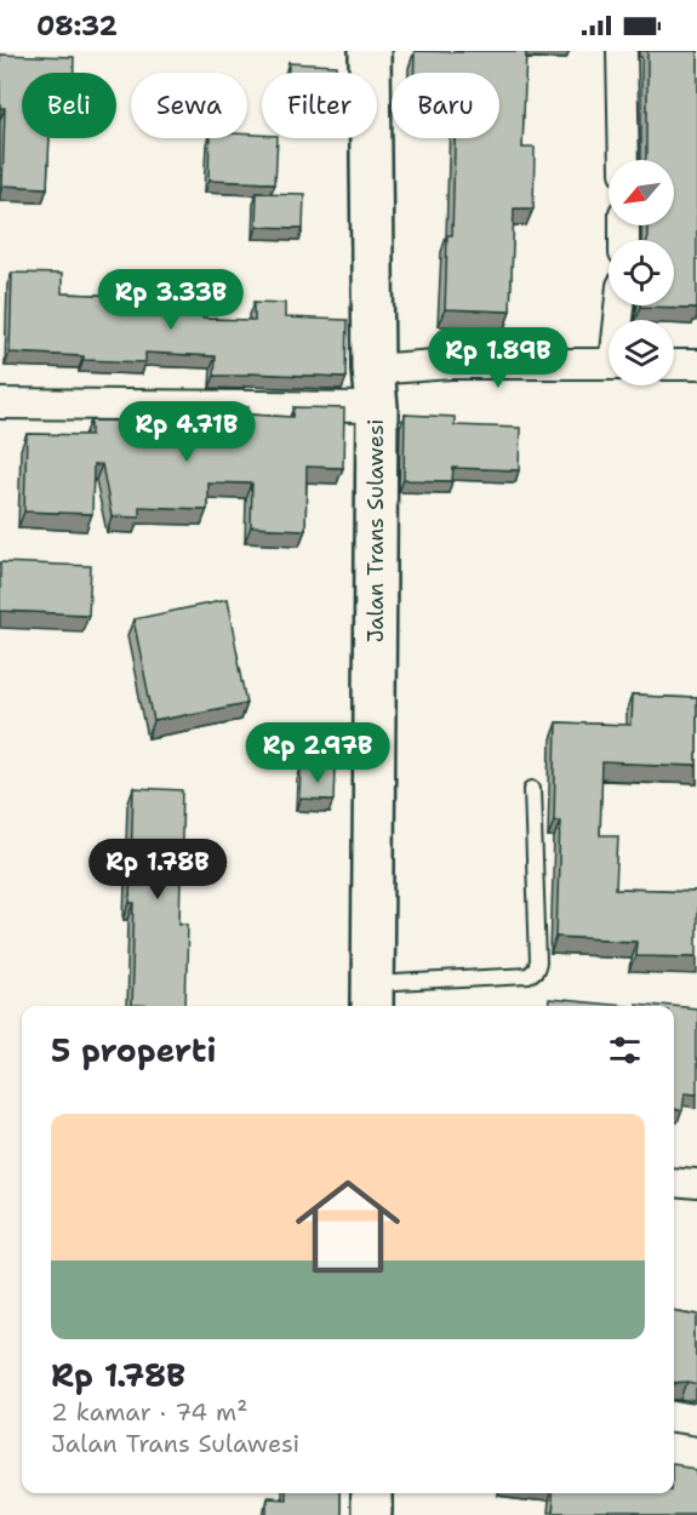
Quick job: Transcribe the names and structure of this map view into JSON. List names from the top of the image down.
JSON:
{
  "streets": {
    "highway": ["Jalan Trans Sulawesi"]
  },
  "north": "bottom left",
  "page": {
    "status": "08:32",
    "chip": [
      "Beli",
      "Sewa",
      "Filter",
      "Baru"
    ],
    "price": [
      "Rp 3.33B",
      "Rp 1.89B",
      "Rp 4.71B",
      "Rp 2.97B",
      "Rp 1.78B"
    ],
    "heading": "5 properti",
    "list": [
      {
        "name": "Rp 1.78B",
        "note": "2 kamar · 74 m² · Jalan Trans Sulawesi"
      }
    ]
  }
}
